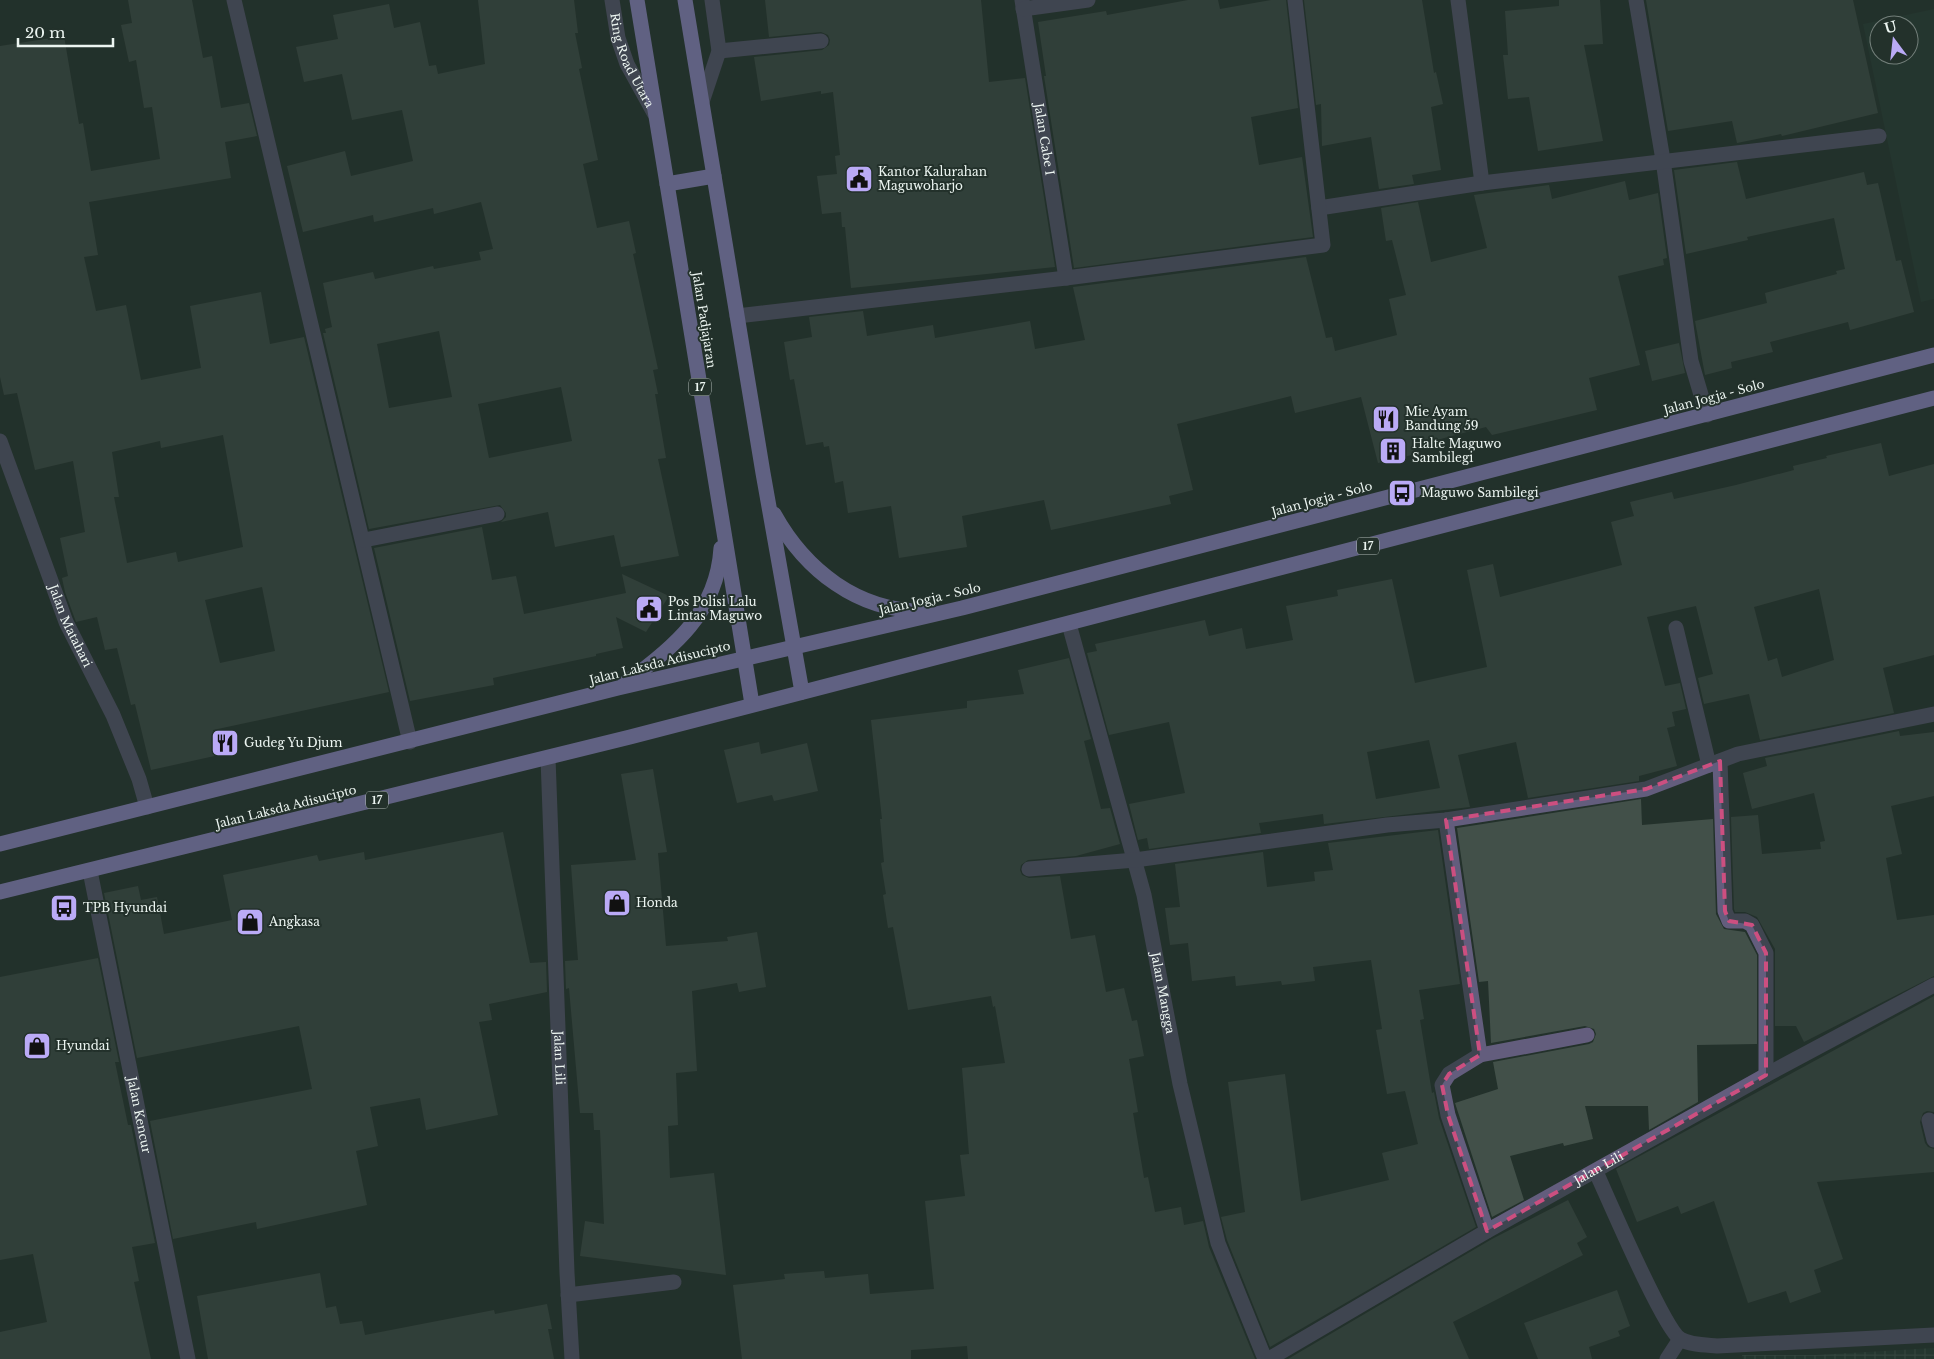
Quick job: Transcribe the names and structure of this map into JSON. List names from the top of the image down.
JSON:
{
  "streets": {
    "highway": [
      "Jalan Padjajaran",
      "17",
      "Jalan Jogja - Solo",
      "Jalan Laksda Adisucipto"
    ],
    "street": [
      "Ring Road Utara",
      "Jalan Cabe I",
      "Jalan Matahari",
      "Jalan Mangga",
      "Jalan Lili",
      "Jalan Kencur"
    ]
  },
  "crossings": [
    ["Ring Road Utara", "Jalan Padjajaran"],
    ["Jalan Padjajaran", "17"],
    ["Jalan Padjajaran", "Jalan Jogja - Solo"],
    ["Jalan Padjajaran", "Jalan Laksda Adisucipto"],
    ["17", "Jalan Laksda Adisucipto"],
    ["17", "Jalan Mangga"],
    ["Jalan Jogja - Solo", "Jalan Laksda Adisucipto"],
    ["Jalan Matahari", "Jalan Laksda Adisucipto"],
    ["Jalan Laksda Adisucipto", "Jalan Lili"],
    ["Jalan Laksda Adisucipto", "Jalan Kencur"],
    ["Jalan Mangga", "Jalan Lili"]
  ],
  "places": {
    "public building": ["Kantor Kalurahan Maguwoharjo", "Pos Polisi Lalu Lintas Maguwo"],
    "restaurant": ["Mie Ayam Bandung 59", "Gudeg Yu Djum"],
    "building": ["Halte Maguwo Sambilegi"],
    "bus stop": ["Maguwo Sambilegi", "TPB Hyundai"],
    "shop": ["Honda", "Angkasa", "Hyundai"]
  },
  "scale_bar": "20 m",
  "north": "top"
}
